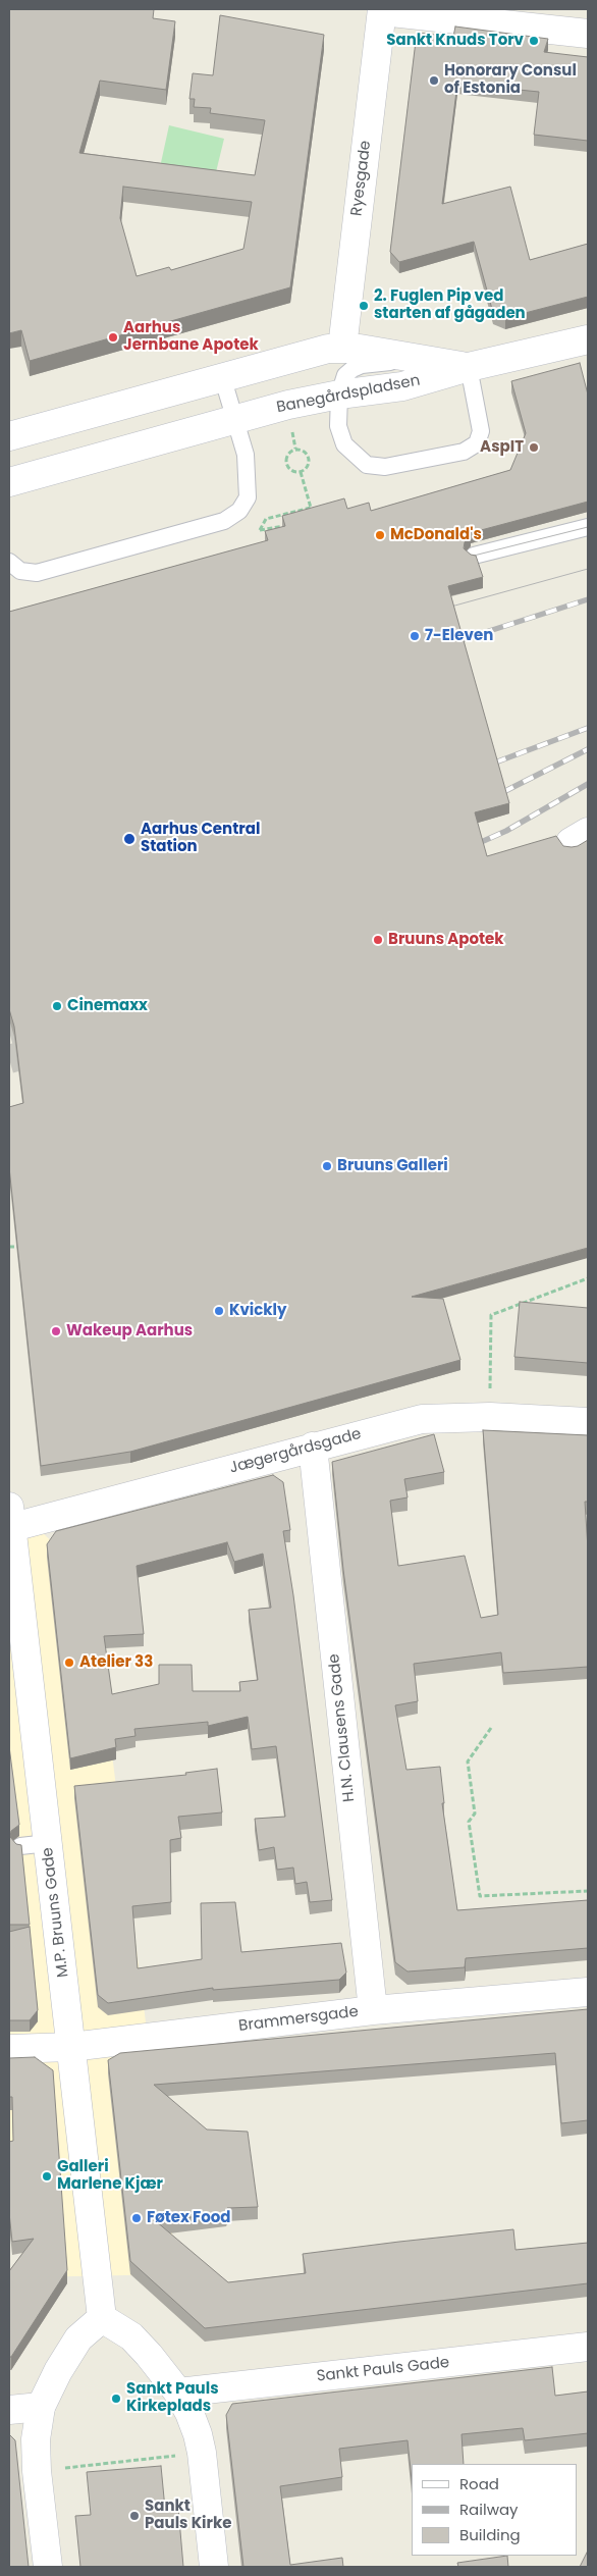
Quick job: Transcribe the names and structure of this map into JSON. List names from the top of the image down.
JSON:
{
  "streets": {
    "street": [
      "Ryesgade",
      "Banegårdspladsen",
      "Jægergårdsgade",
      "H.N. Clausens Gade",
      "M.P. Bruuns Gade",
      "Brammersgade",
      "Sankt Pauls Gade"
    ]
  },
  "crossings": [
    ["Ryesgade", "Banegårdspladsen"],
    ["Jægergårdsgade", "H.N. Clausens Gade"],
    ["Jægergårdsgade", "M.P. Bruuns Gade"],
    ["H.N. Clausens Gade", "Brammersgade"],
    ["M.P. Bruuns Gade", "Brammersgade"]
  ],
  "places": [
    "Sankt Knuds Torv",
    "Honorary Consul of Estonia",
    "2. Fuglen Pip ved starten af gågaden",
    "Aarhus Jernbane Apotek",
    "AspIT",
    "McDonald's",
    "7-Eleven",
    "Aarhus Central Station",
    "Bruuns Apotek",
    "Cinemaxx",
    "Bruuns Galleri",
    "Kvickly",
    "Wakeup Aarhus",
    "Atelier 33",
    "Galleri Marlene Kjær",
    "Føtex Food",
    "Sankt Pauls Kirkeplads",
    "Sankt Pauls Kirke"
  ],
  "legend": ["Road", "Railway", "Building"]
}
